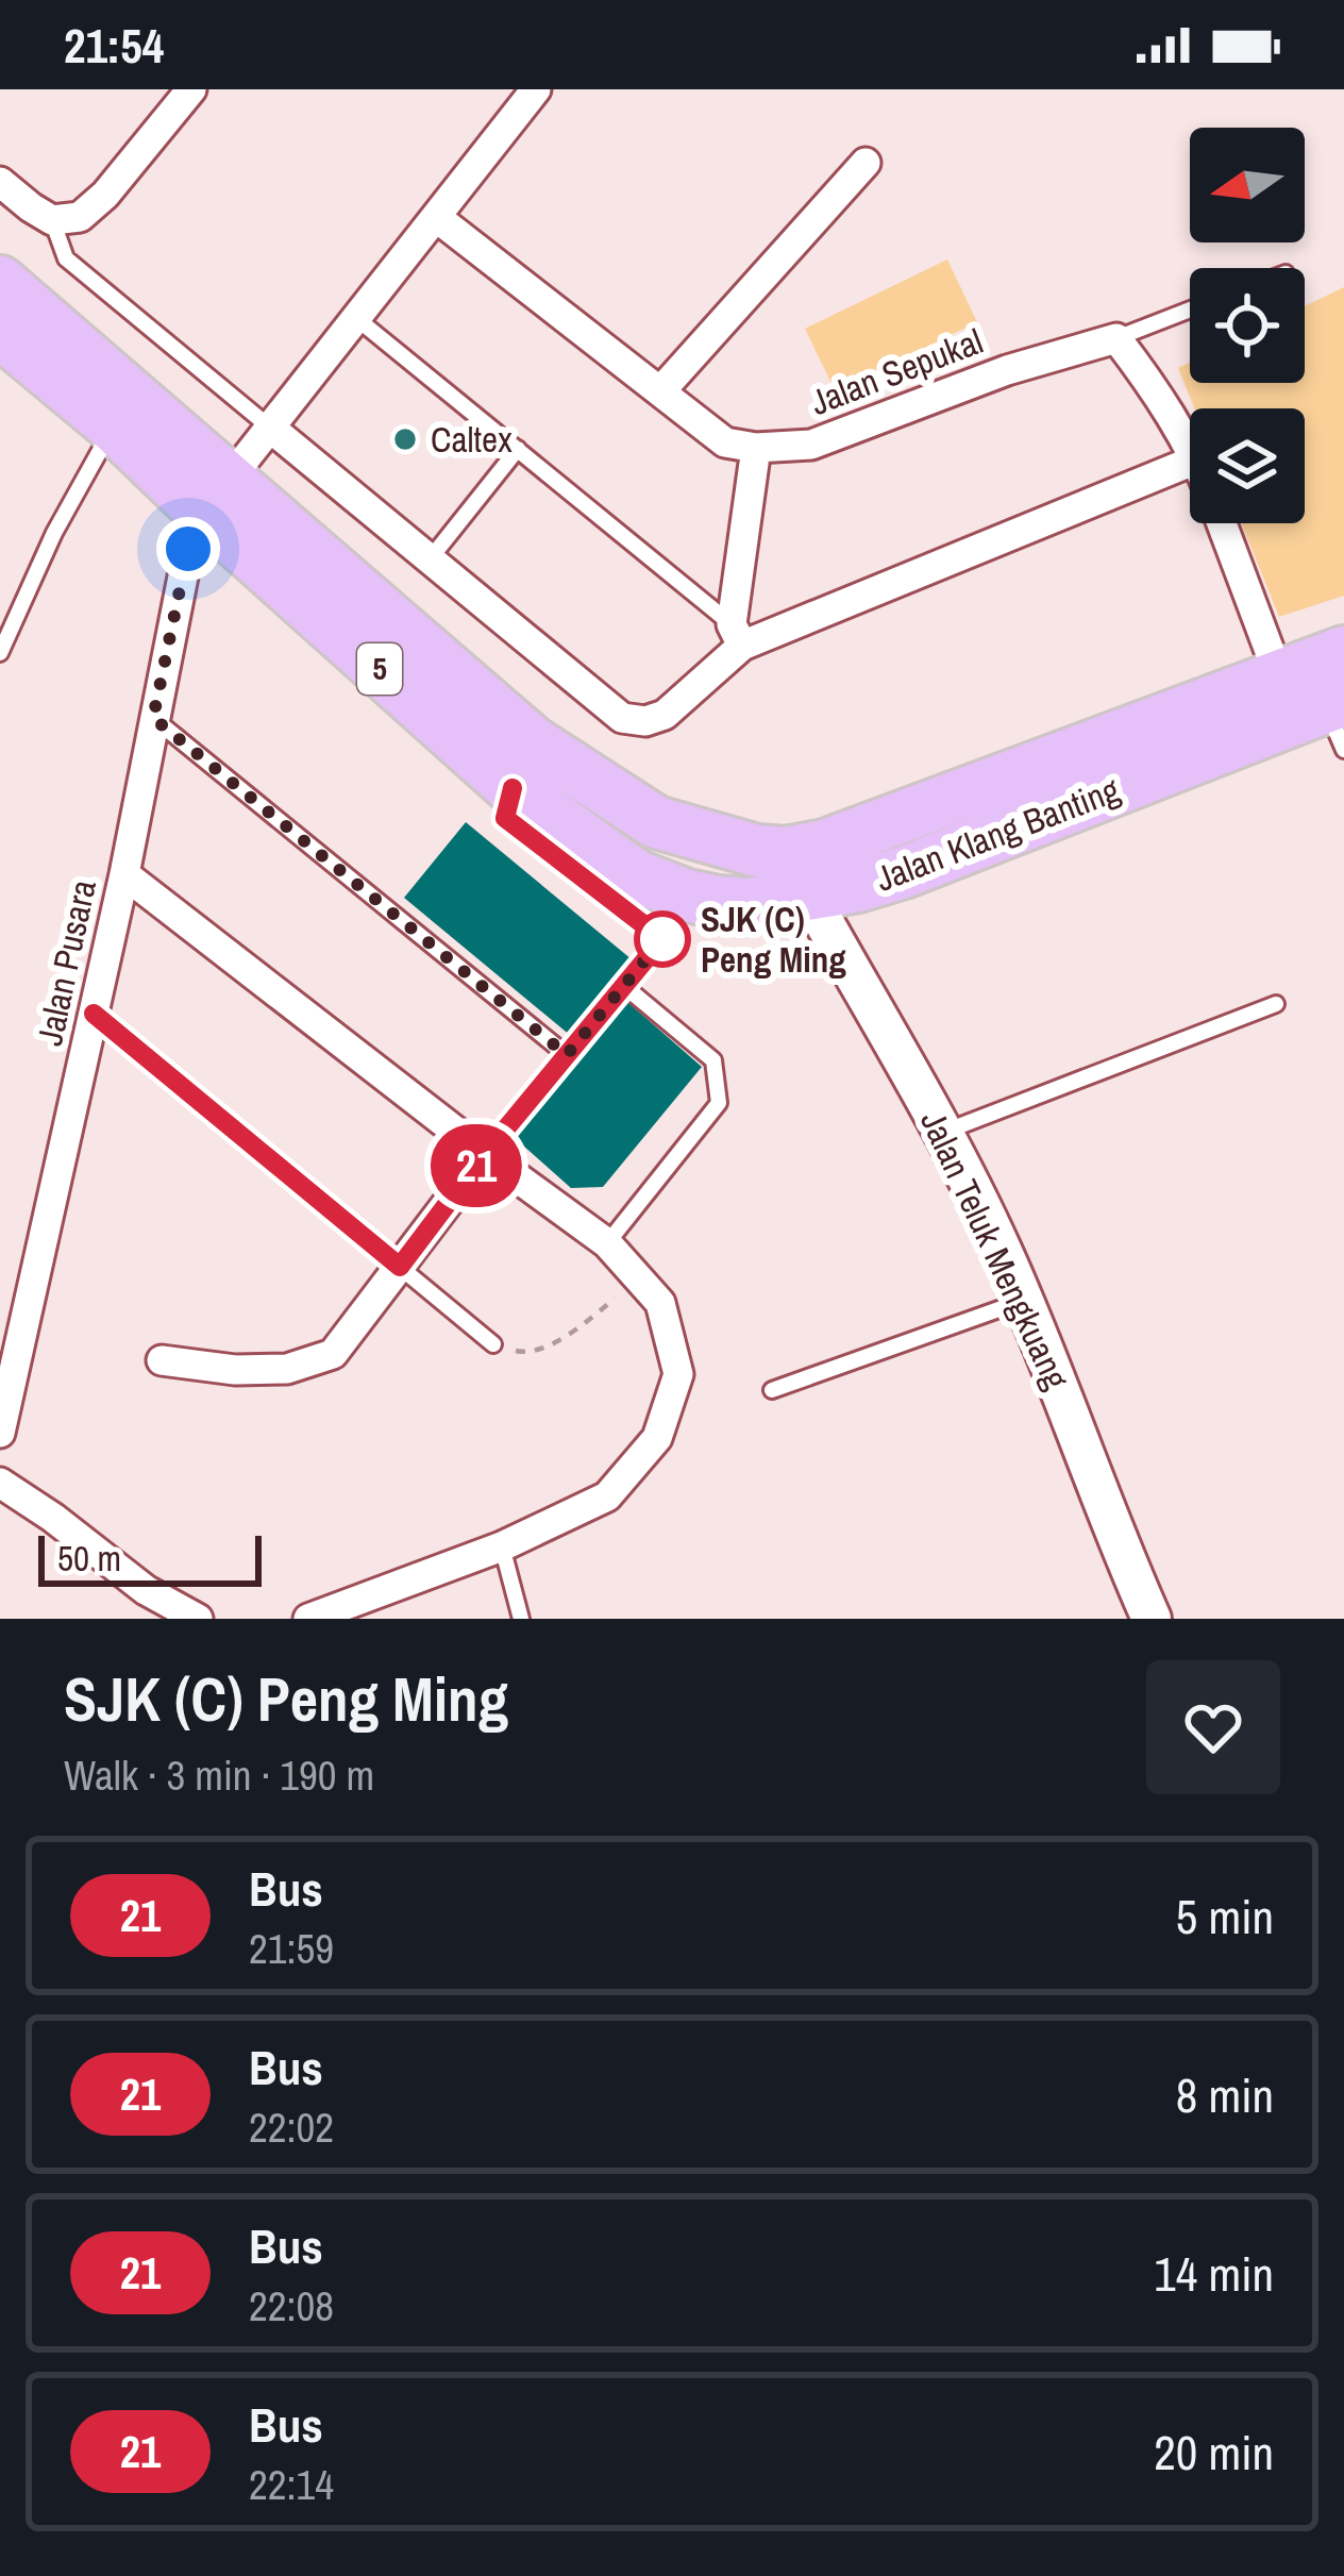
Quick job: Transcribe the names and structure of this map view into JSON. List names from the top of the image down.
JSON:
{
  "streets": {
    "highway": ["5", "Jalan Klang Banting"],
    "street": ["Jalan Sepukal", "Jalan Pusara", "Jalan Teluk Mengkuang"]
  },
  "crossings": [
    ["Jalan Klang Banting", "Jalan Pusara"],
    ["Jalan Klang Banting", "Jalan Teluk Mengkuang"]
  ],
  "places": ["Caltex", "SJK (C) Peng Ming"],
  "lines": ["bus line 21"],
  "scale_bar": "50 m",
  "north": "left",
  "page": {
    "status": "21:54",
    "on_map": "21",
    "scale": "50 m",
    "heading": ["SJK (C) Peng Ming", "Walk · 3 min · 190 m"],
    "list": [
      {
        "mark": "21",
        "name": "Bus",
        "note": "21:59",
        "value": "5 min"
      },
      {
        "mark": "21",
        "name": "Bus",
        "note": "22:02",
        "value": "8 min"
      },
      {
        "mark": "21",
        "name": "Bus",
        "note": "22:08",
        "value": "14 min"
      },
      {
        "mark": "21",
        "name": "Bus",
        "note": "22:14",
        "value": "20 min"
      }
    ]
  }
}
